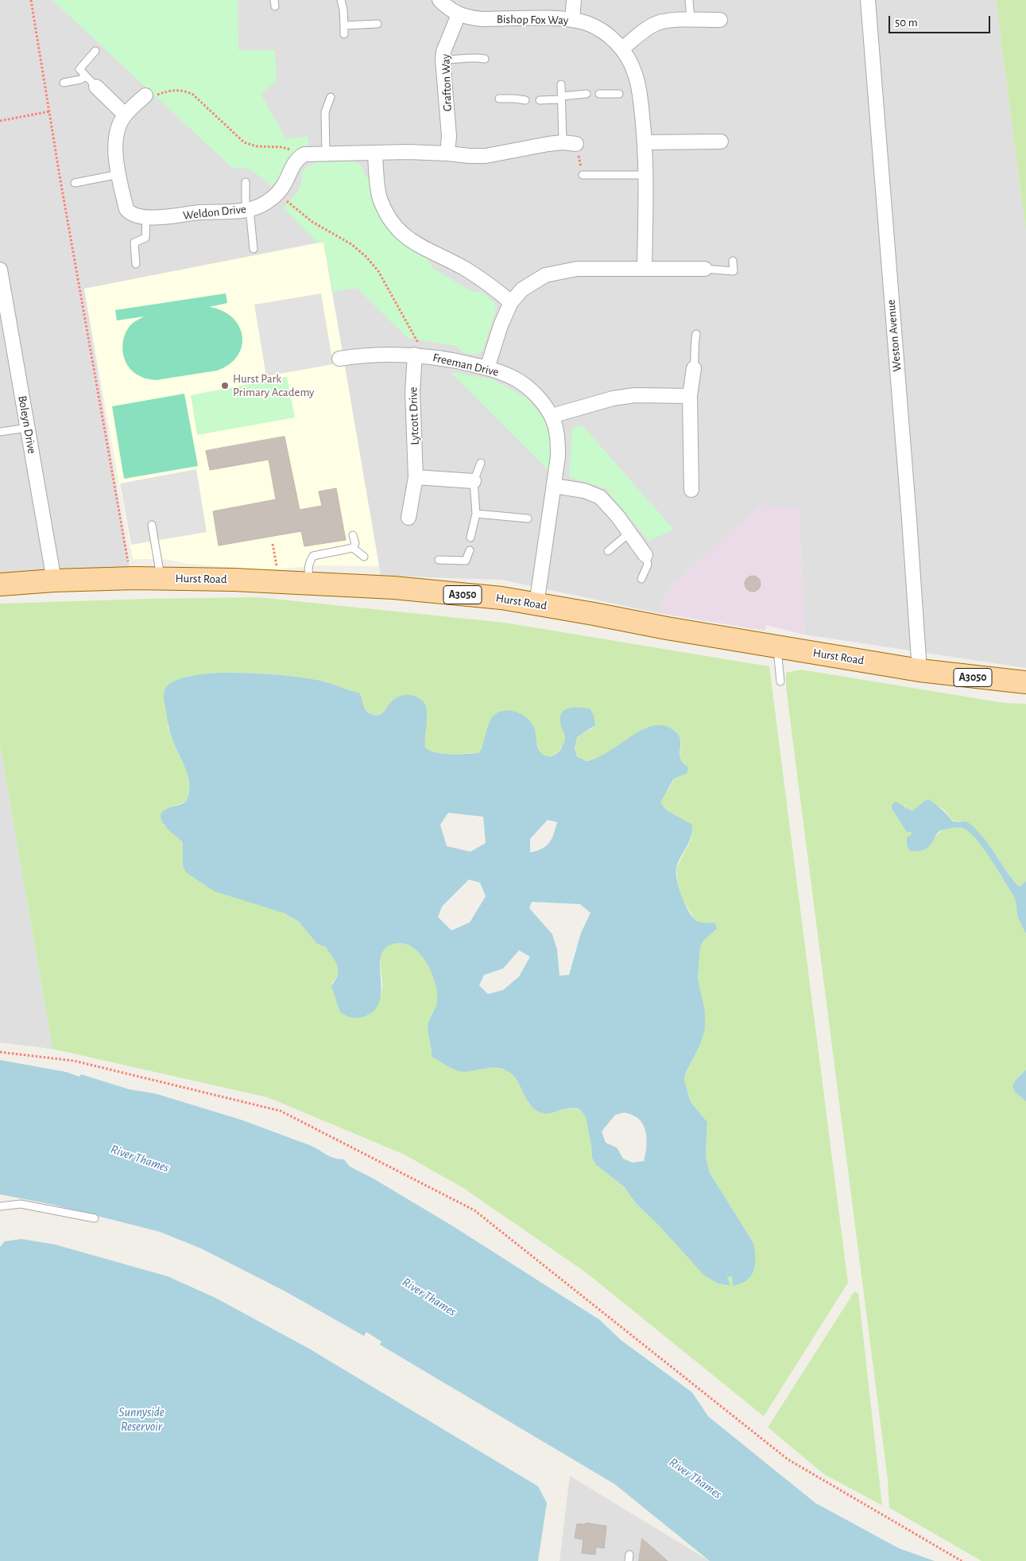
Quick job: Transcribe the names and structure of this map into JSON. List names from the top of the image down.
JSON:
{
  "streets": {
    "main road": ["Hurst Road", "A3050"],
    "street": [
      "Bishop Fox Way",
      "Grafton Way",
      "Weldon Drive",
      "Weston Avenue",
      "Freeman Drive",
      "Lytcott Drive",
      "Boleyn Drive"
    ]
  },
  "crossings": [
    ["Bishop Fox Way", "Grafton Way"],
    ["Weston Avenue", "Hurst Road"],
    ["Weston Avenue", "A3050"],
    ["Freeman Drive", "Lytcott Drive"],
    ["Freeman Drive", "Hurst Road"],
    ["Boleyn Drive", "Hurst Road"],
    ["Hurst Road", "A3050"]
  ],
  "water": ["River Thames", "Sunnyside Reservoir"],
  "places": ["Hurst Park Primary Academy"],
  "scale_bar": "50 m"
}
